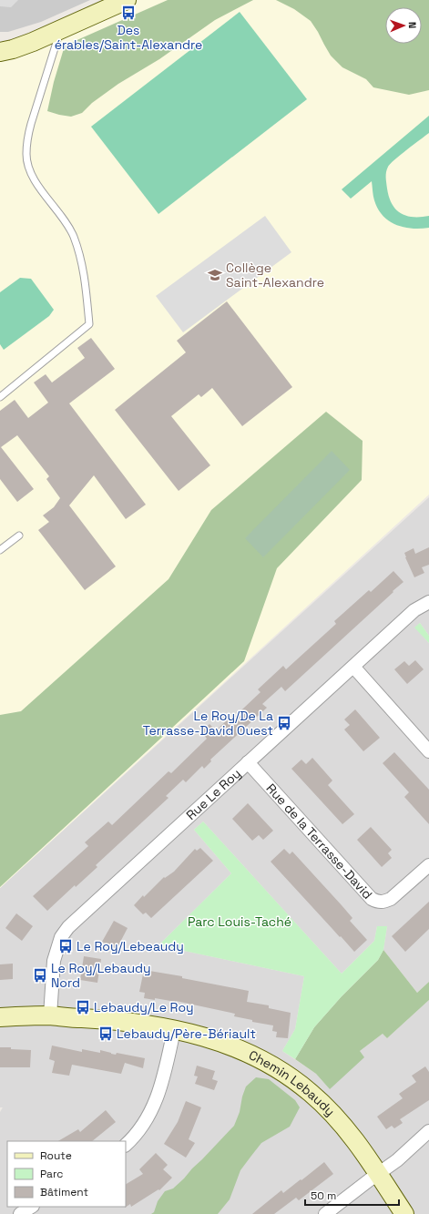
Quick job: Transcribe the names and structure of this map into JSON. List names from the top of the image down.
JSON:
{
  "streets": {
    "street": ["Rue Le Roy", "Rue de la Terrasse-David", "Chemin Lebaudy"]
  },
  "crossings": [
    ["Rue Le Roy", "Rue de la Terrasse-David"],
    ["Rue Le Roy", "Chemin Lebaudy"]
  ],
  "parks": ["Parc Louis-Taché"],
  "places": {
    "bus stop": [
      "Des érables/Saint-Alexandre",
      "Le Roy/De La Terrasse-David Ouest",
      "Le Roy/Lebeaudy",
      "Le Roy/Lebaudy Nord",
      "Lebaudy/Le Roy",
      "Lebaudy/Père-Bériault"
    ],
    "school or university": ["Collège Saint-Alexandre"]
  },
  "legend": ["Route", "Parc", "Bâtiment"],
  "scale_bar": "50 m",
  "north": "right"
}
